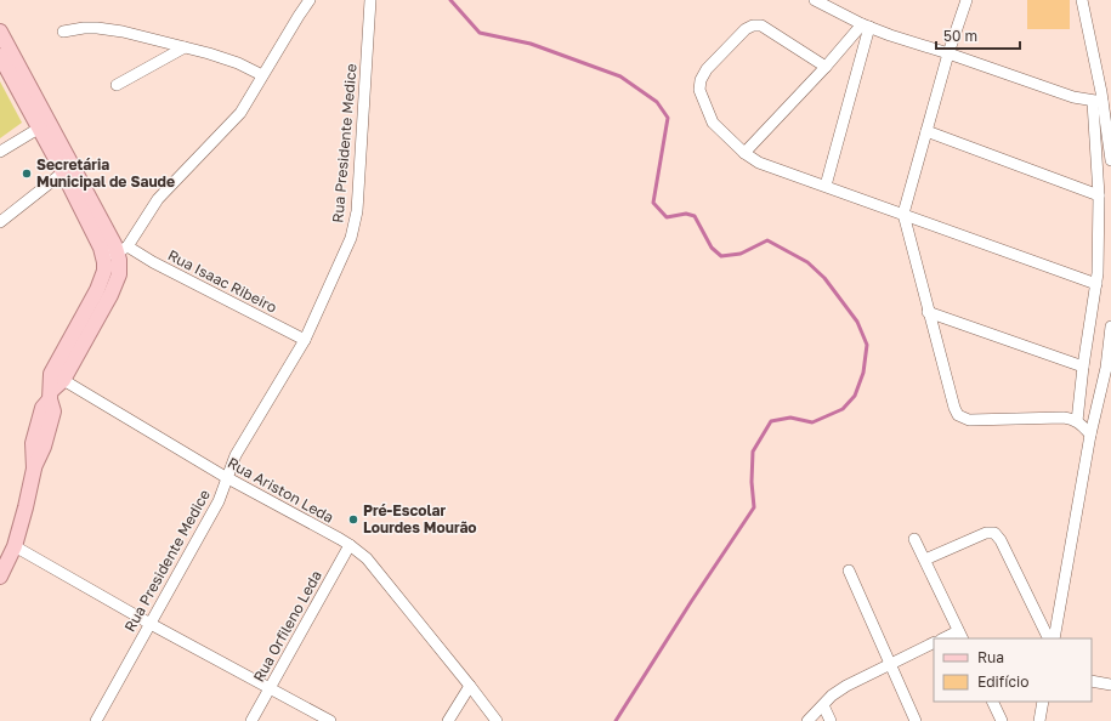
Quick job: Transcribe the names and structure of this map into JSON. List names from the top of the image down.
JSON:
{
  "streets": {
    "street": [
      "Rua Presidente Medice",
      "Rua Isaac Ribeiro",
      "Rua Ariston Leda",
      "Rua Orfileno Leda"
    ]
  },
  "crossings": [
    ["Rua Presidente Medice", "Rua Isaac Ribeiro"],
    ["Rua Presidente Medice", "Rua Ariston Leda"],
    ["Rua Ariston Leda", "Rua Orfileno Leda"]
  ],
  "places": ["Secretária Municipal de Saude", "Pré-Escolar Lourdes Mourão"],
  "legend": ["Rua", "Edifício"],
  "scale_bar": "50 m"
}
